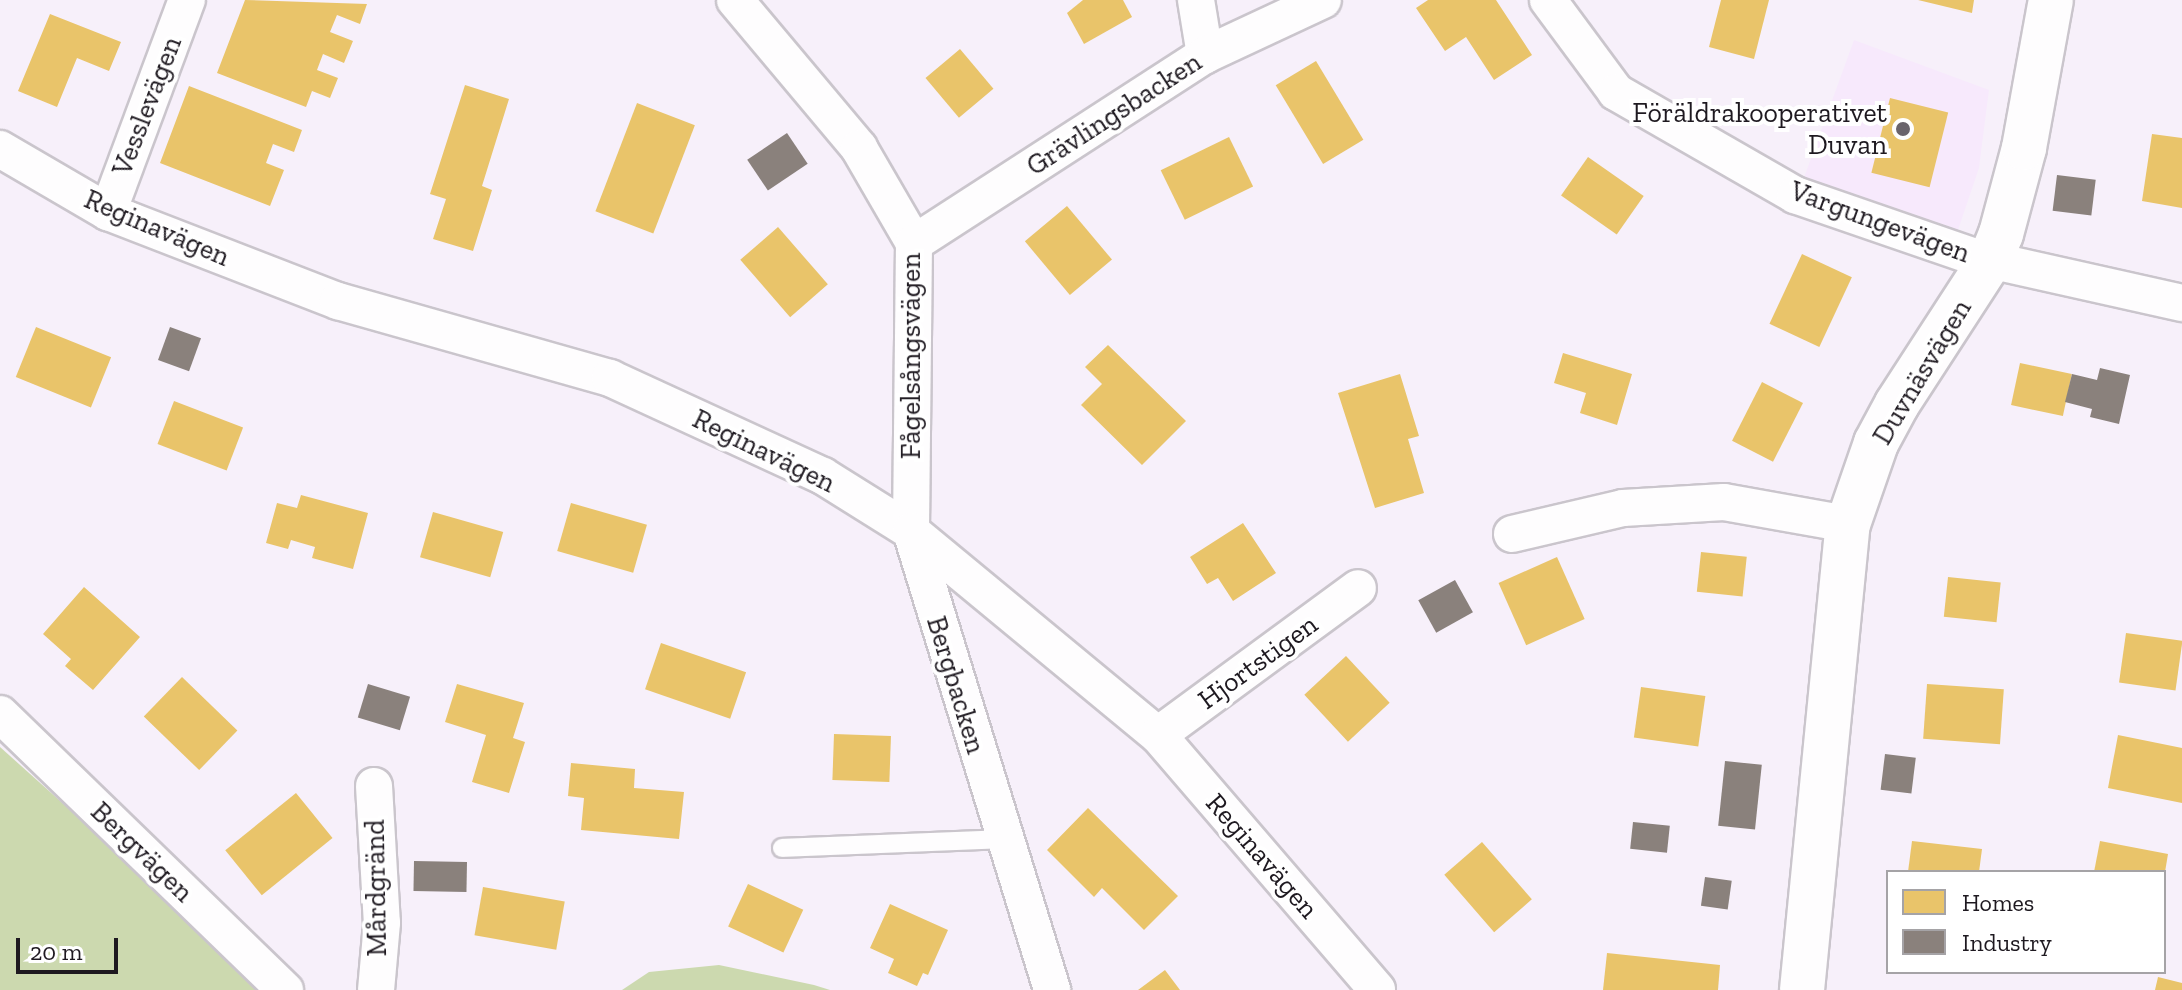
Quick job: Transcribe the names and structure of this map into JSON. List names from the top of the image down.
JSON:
{
  "streets": {
    "street": [
      "Vesslevägen",
      "Grävlingsbacken",
      "Vargungevägen",
      "Reginavägen",
      "Fågelsångsvägen",
      "Duvnäsvägen",
      "Hjortstigen",
      "Bergbacken",
      "Bergvägen",
      "Mårdgränd"
    ]
  },
  "crossings": [
    ["Vesslevägen", "Reginavägen"],
    ["Grävlingsbacken", "Fågelsångsvägen"],
    ["Vargungevägen", "Duvnäsvägen"],
    ["Reginavägen", "Fågelsångsvägen"],
    ["Reginavägen", "Hjortstigen"],
    ["Reginavägen", "Bergbacken"],
    ["Fågelsångsvägen", "Bergbacken"]
  ],
  "places": ["Föräldrakooperativet Duvan"],
  "legend": ["Homes", "Industry"],
  "scale_bar": "20 m"
}
